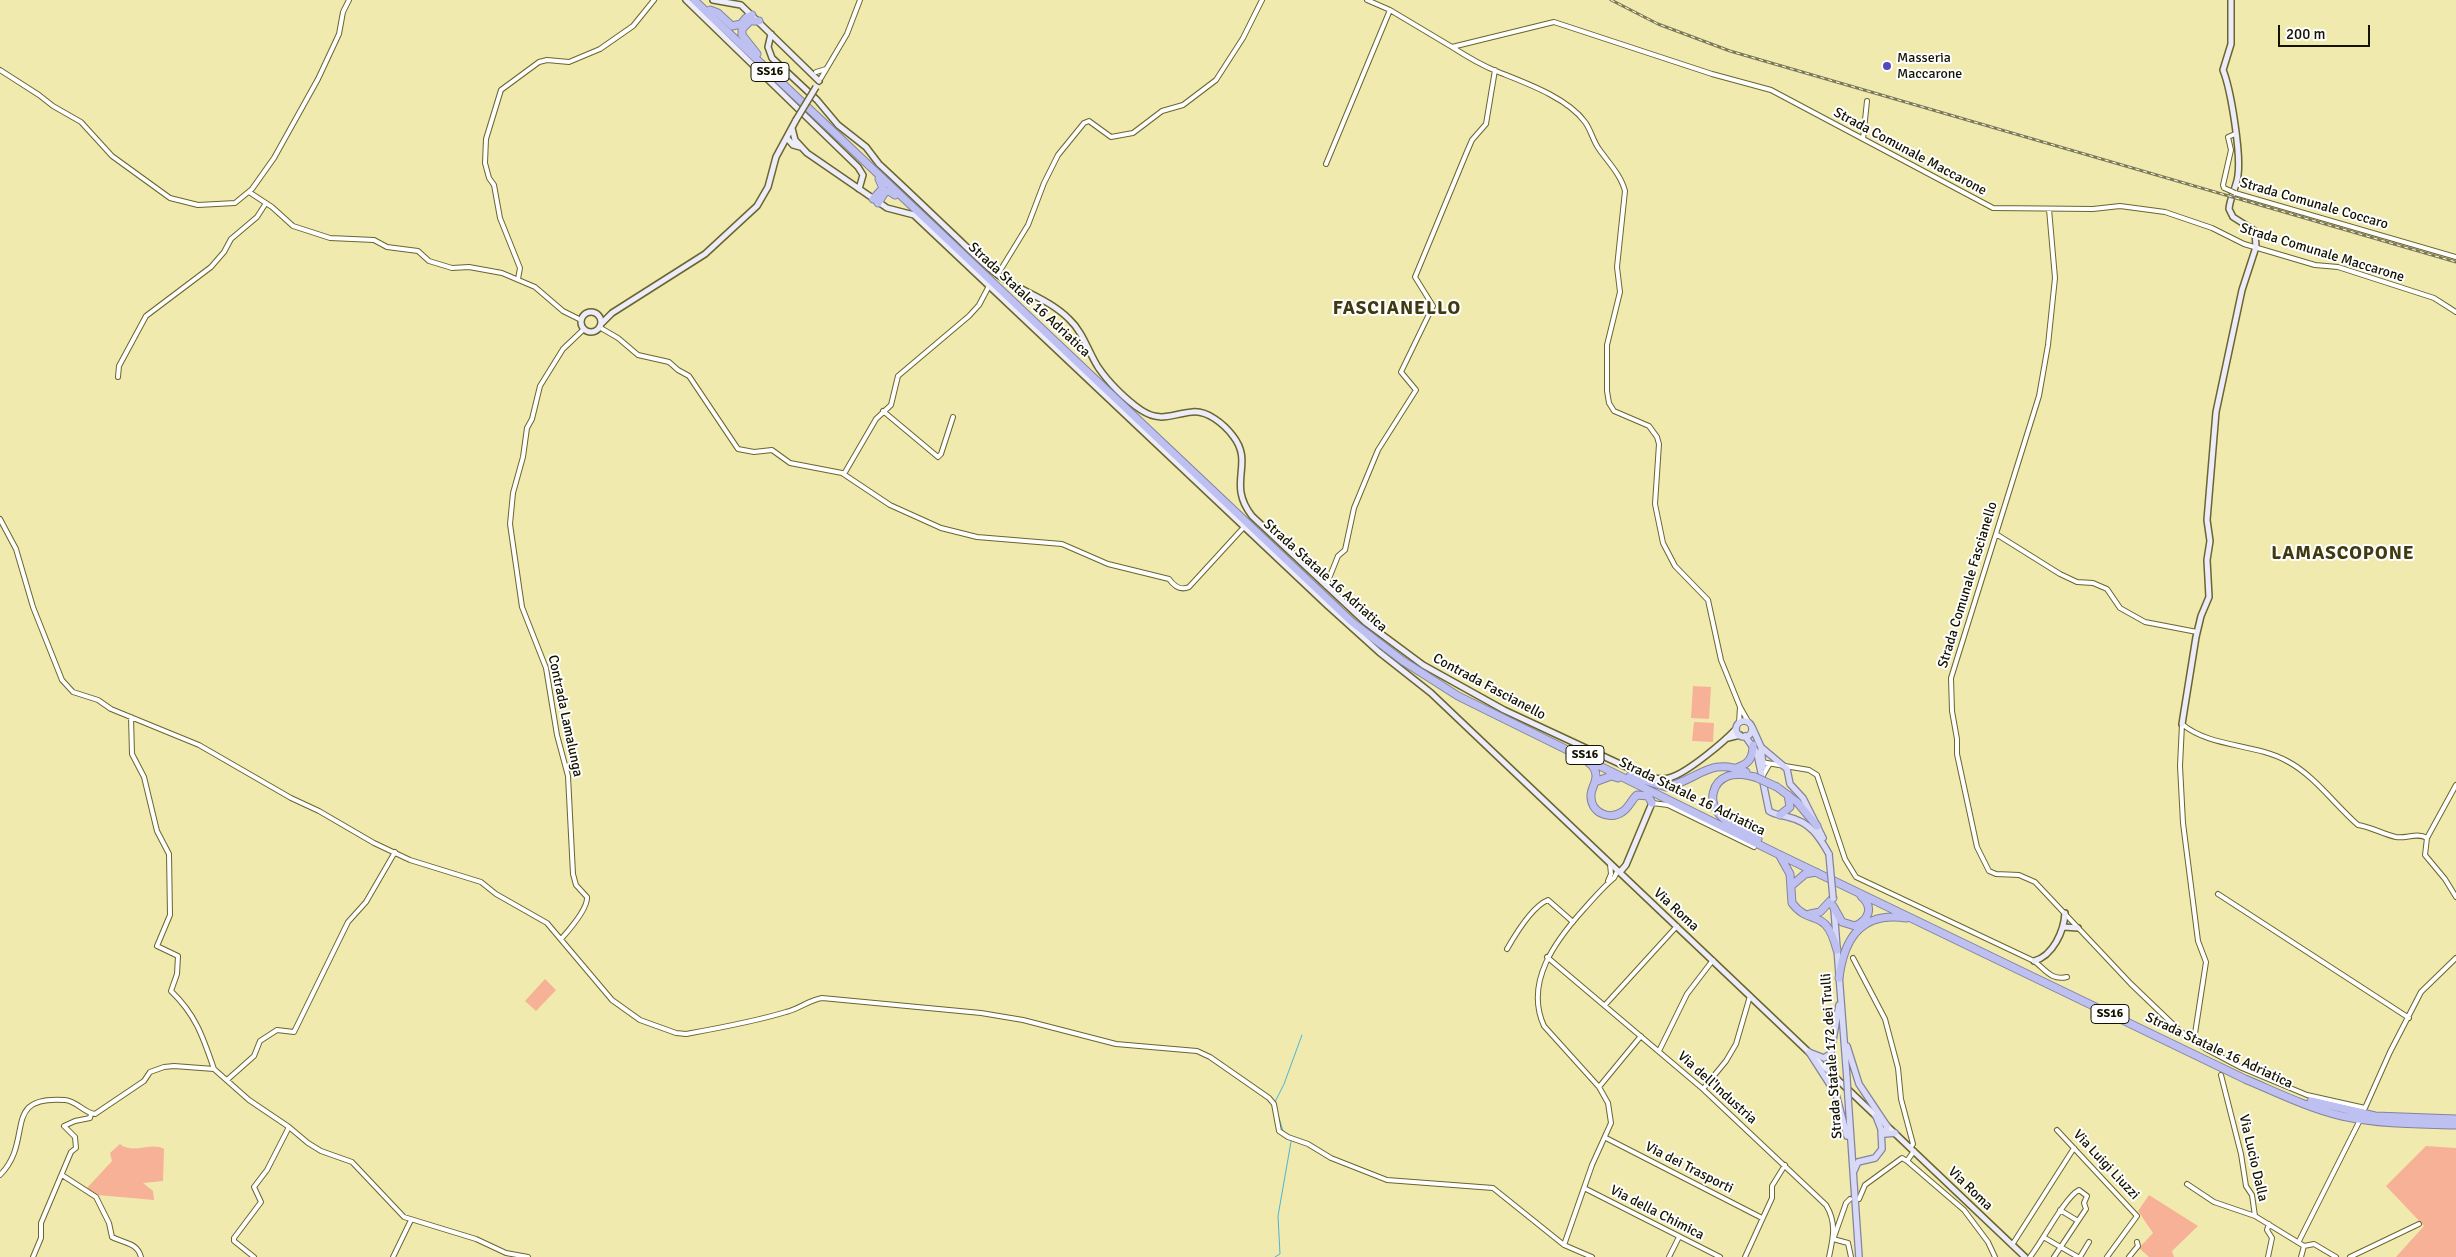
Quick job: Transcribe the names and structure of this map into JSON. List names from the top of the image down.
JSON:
{
  "streets": {
    "highway": ["SS16", "Strada Statale 16 Adriatica"],
    "main road": ["Strada Statale 172 dei Trulli"],
    "street": [
      "Strada Comunale Maccarone",
      "Strada Comunale Coccaro",
      "Strada Comunale Fascianello",
      "Contrada Fascianello",
      "Contrada Lamalunga",
      "Via Roma",
      "Via dell'Industria",
      "Via Lucio Dalla",
      "Via Luigi Liuzzi",
      "Via dei Trasporti",
      "Via della Chimica"
    ]
  },
  "crossings": [
    ["Strada Comunale Maccarone", "Strada Comunale Fascianello"],
    ["Strada Statale 16 Adriatica", "Contrada Fascianello"]
  ],
  "districts": ["FASCIANELLO", "LAMASCOPONE"],
  "places": ["Masseria Maccarone"],
  "scale_bar": "200 m"
}
